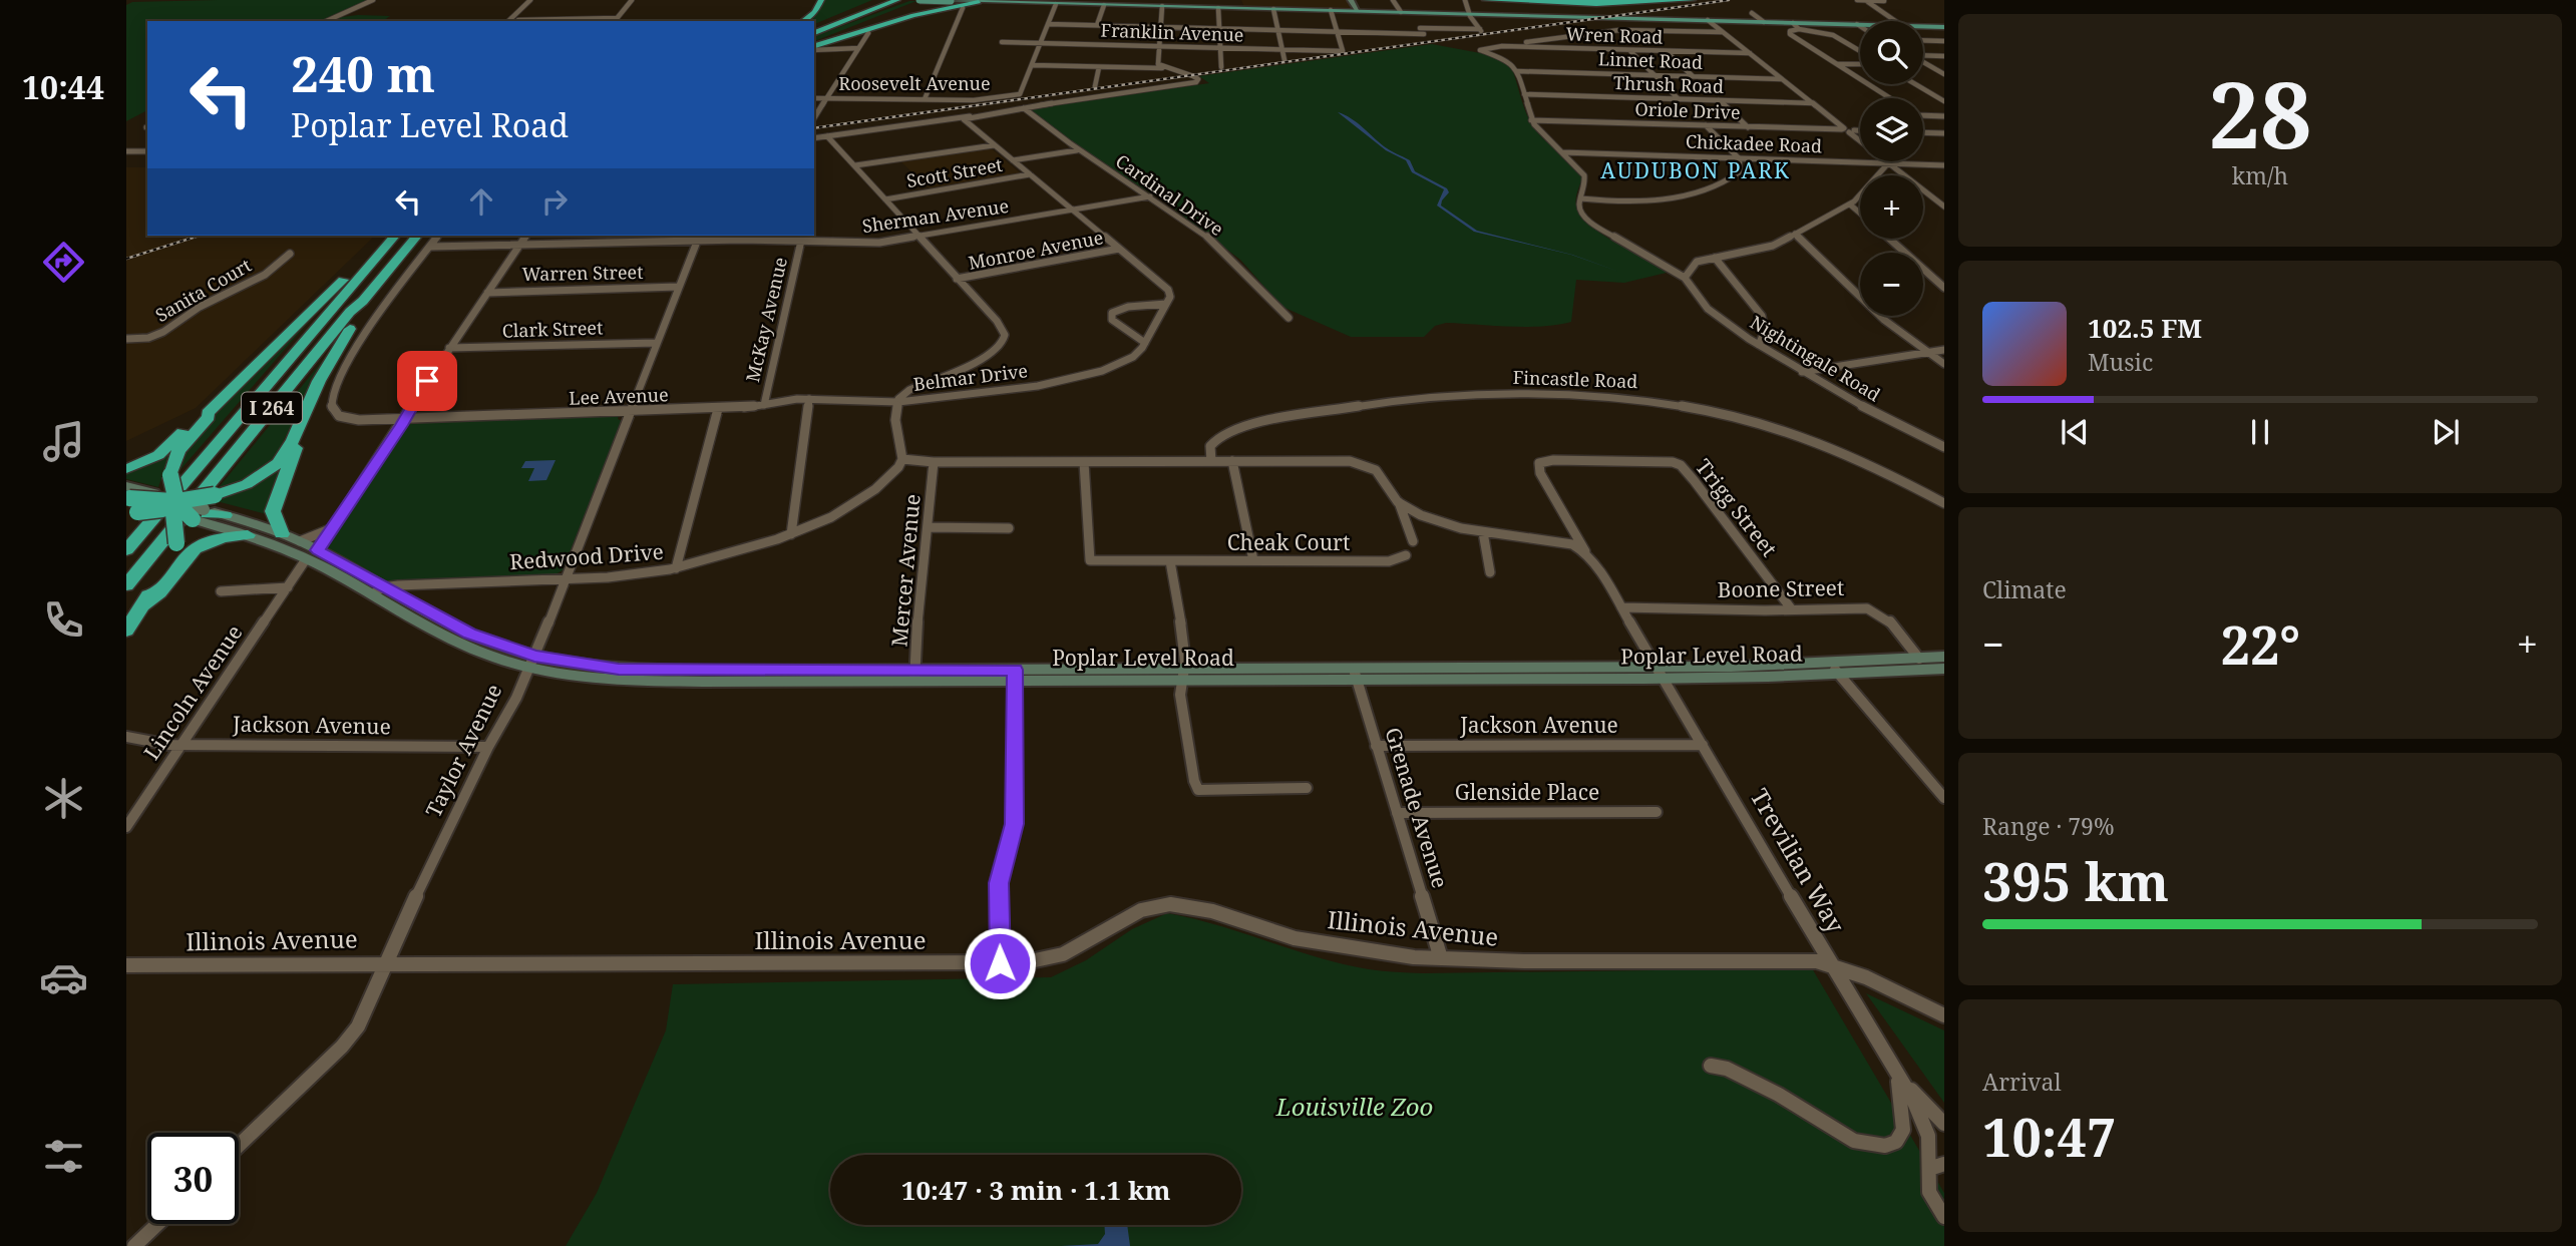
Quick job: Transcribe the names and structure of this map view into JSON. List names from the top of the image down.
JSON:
{
  "streets": {
    "highway": ["I 264"],
    "main road": ["Poplar Level Road"],
    "street": [
      "Franklin Avenue",
      "Wren Road",
      "Linnet Road",
      "Roosevelt Avenue",
      "Thrush Road",
      "Oriole Drive",
      "Chickadee Road",
      "Scott Street",
      "Cardinal Drive",
      "Sherman Avenue",
      "Monroe Avenue",
      "Warren Street",
      "Sanita Court",
      "McKay Avenue",
      "Clark Street",
      "Nightingale Road",
      "Belmar Drive",
      "Fincastle Road",
      "Lee Avenue",
      "Trigg Street",
      "Cheak Court",
      "Redwood Drive",
      "Mercer Avenue",
      "Boone Street",
      "Lincoln Avenue",
      "Jackson Avenue",
      "Taylor Avenue",
      "Glenside Place",
      "Grenade Avenue",
      "Trevilian Way",
      "Illinois Avenue"
    ]
  },
  "crossings": [
    ["Wren Road", "Linnet Road"],
    ["Scott Street", "Cardinal Drive"],
    ["Cardinal Drive", "Sherman Avenue"],
    ["Sherman Avenue", "McKay Avenue"],
    ["Sherman Avenue", "Lee Avenue"],
    ["Sherman Avenue", "Lincoln Avenue"],
    ["Sherman Avenue", "Taylor Avenue"],
    ["Warren Street", "Lincoln Avenue"],
    ["Warren Street", "Taylor Avenue"],
    ["McKay Avenue", "Lee Avenue"],
    ["Clark Street", "Lincoln Avenue"],
    ["Clark Street", "Taylor Avenue"],
    ["Belmar Drive", "Lee Avenue"],
    ["Belmar Drive", "Redwood Drive"],
    ["Lee Avenue", "Lincoln Avenue"],
    ["Lee Avenue", "Taylor Avenue"],
    ["Trigg Street", "Boone Street"],
    ["Redwood Drive", "Poplar Level Road"],
    ["Redwood Drive", "Taylor Avenue"],
    ["Mercer Avenue", "Poplar Level Road"],
    ["Boone Street", "Poplar Level Road"],
    ["Poplar Level Road", "Lincoln Avenue"],
    ["Poplar Level Road", "Taylor Avenue"],
    ["Poplar Level Road", "Grenade Avenue"],
    ["Poplar Level Road", "Trevilian Way"],
    ["Lincoln Avenue", "Jackson Avenue"],
    ["Jackson Avenue", "Taylor Avenue"],
    ["Jackson Avenue", "Grenade Avenue"],
    ["Jackson Avenue", "Trevilian Way"],
    ["Taylor Avenue", "Illinois Avenue"],
    ["Glenside Place", "Grenade Avenue"],
    ["Grenade Avenue", "Illinois Avenue"],
    ["Trevilian Way", "Illinois Avenue"]
  ],
  "districts": ["AUDUBON PARK"],
  "parks": ["Louisville Zoo"],
  "page": {
    "tabs": "10:44",
    "tile": [
      ["28", "km/h"],
      "Climate",
      ["Range · 79%", "395 km"],
      ["Arrival", "10:47"]
    ],
    "map_buttons": ["+", "−"],
    "turn": ["240 m", "Poplar Level Road"],
    "song": ["102.5 FM", "Music"],
    "heat": ["−", "22°", "+"],
    "limit": "30",
    "trip": "10:47 · 3 min · 1.1 km"
  }
}
